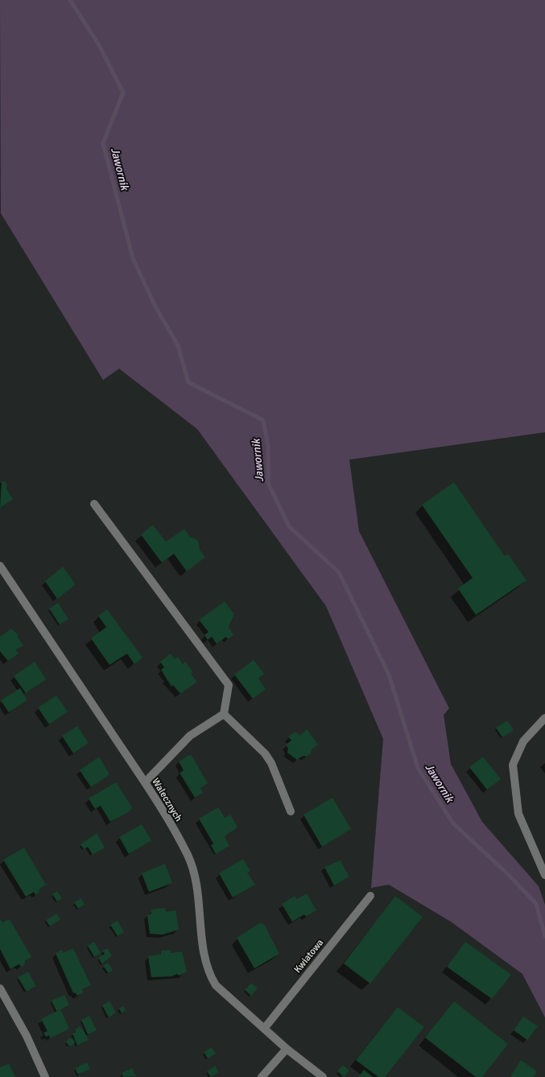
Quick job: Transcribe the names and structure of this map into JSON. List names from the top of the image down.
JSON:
{
  "streets": {
    "street": ["Walecznych", "Kwiatowa"]
  },
  "crossings": [
    ["Walecznych", "Kwiatowa"]
  ],
  "water": ["Jawornik"]
}
